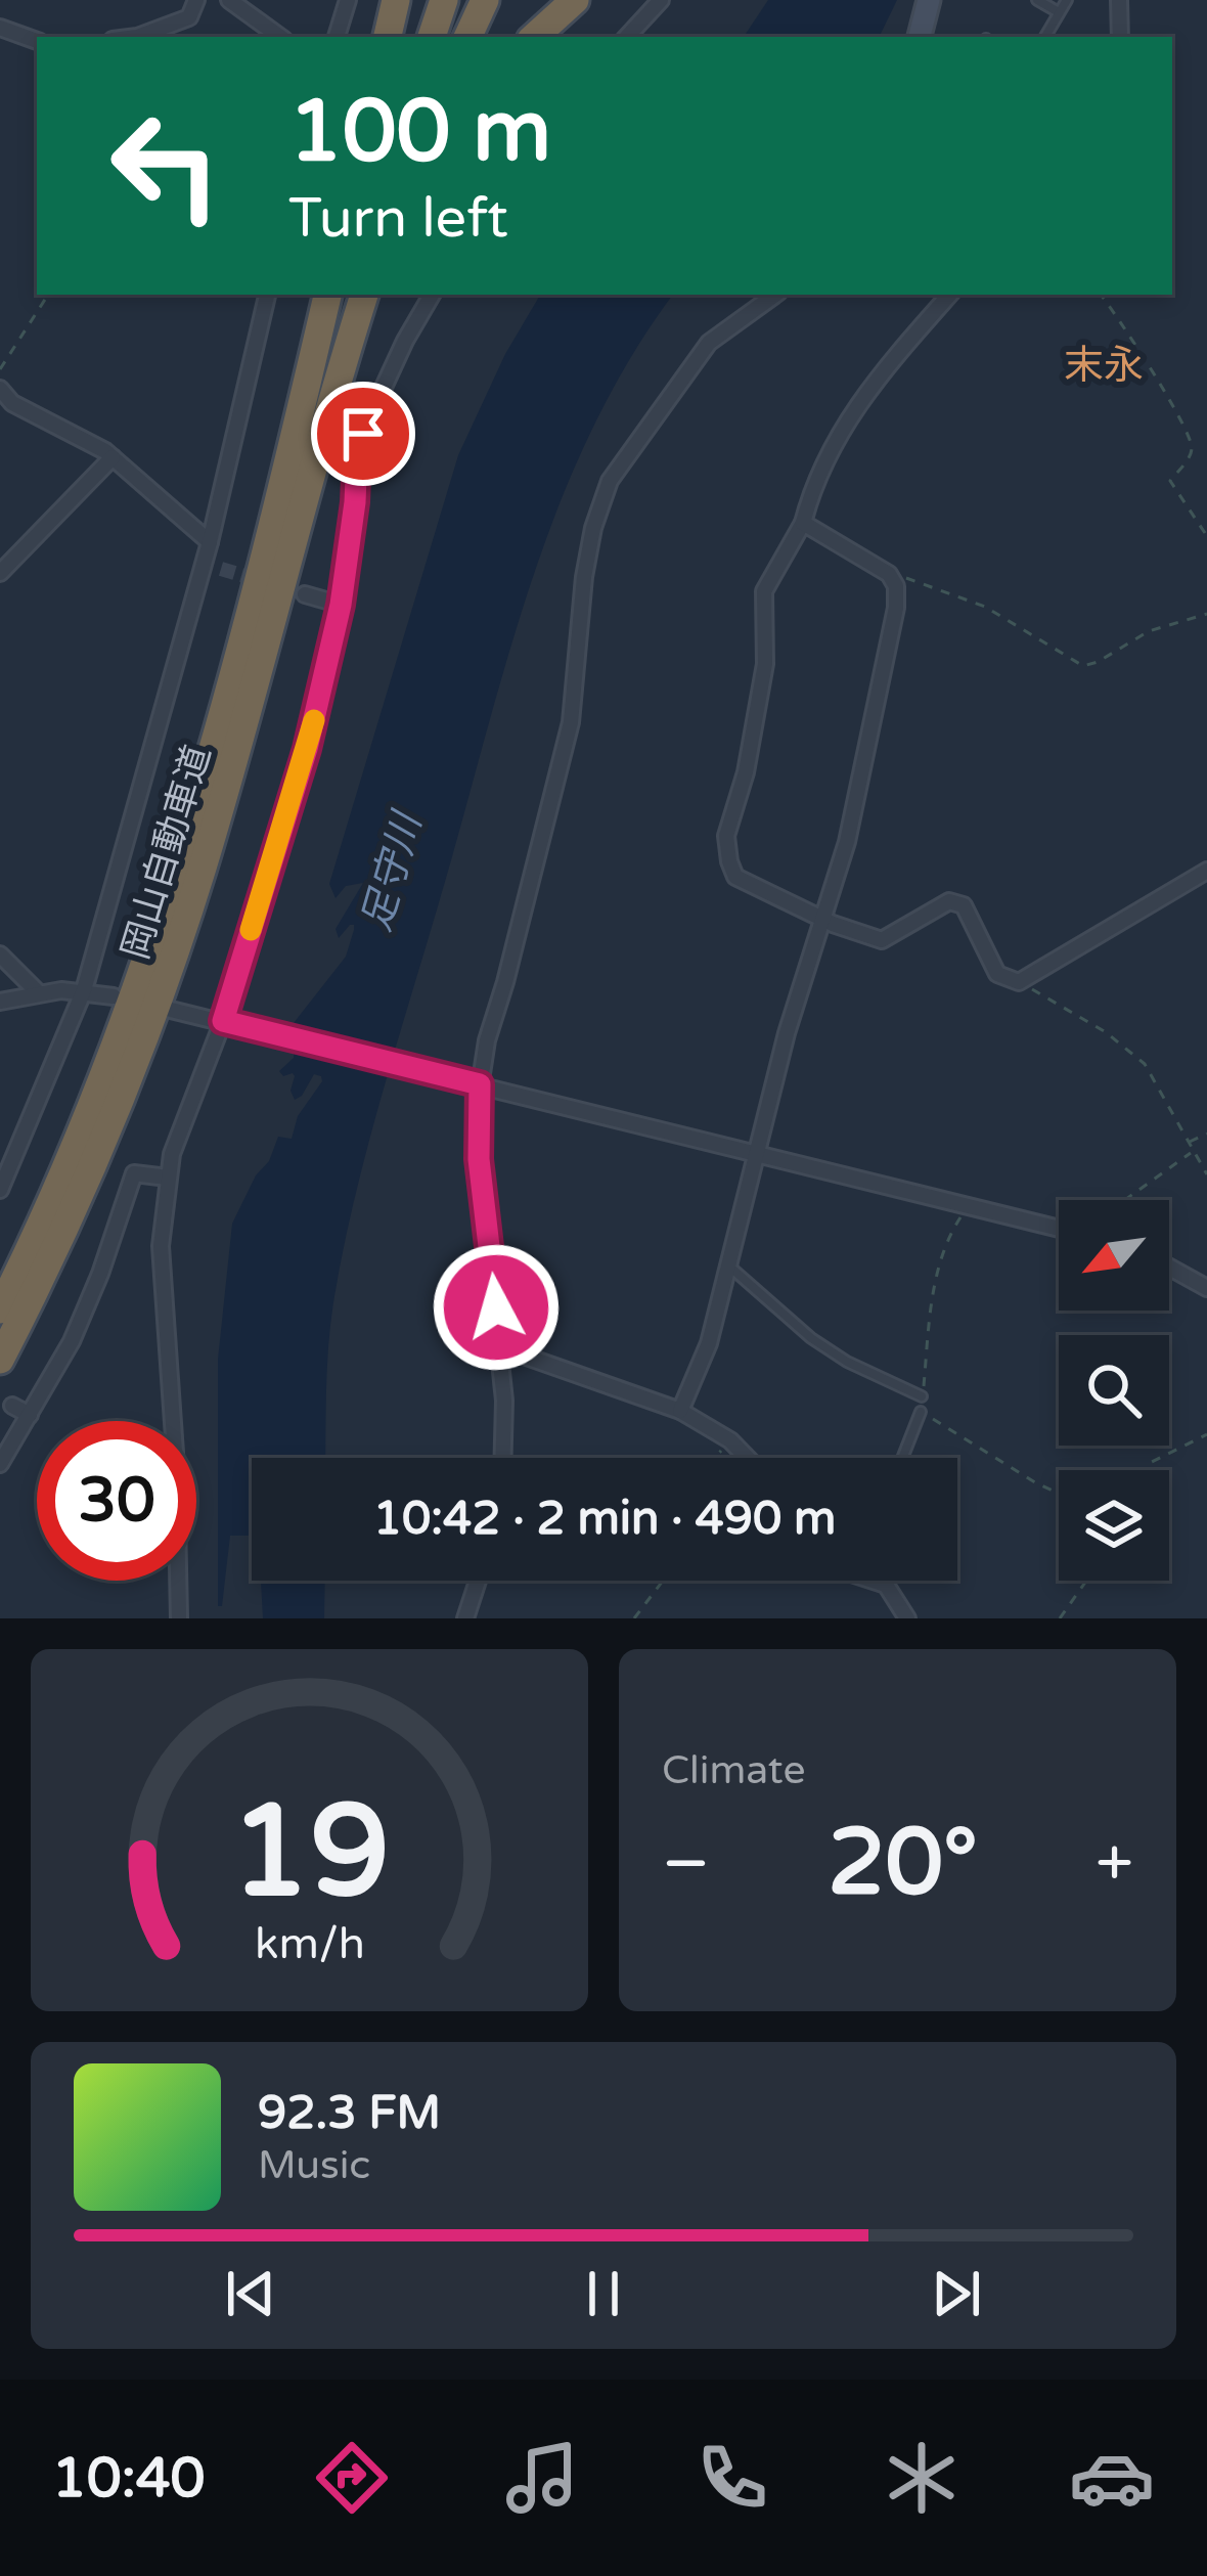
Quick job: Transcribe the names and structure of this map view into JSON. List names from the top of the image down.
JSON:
{
  "streets": {
    "highway": ["岡山自動車道"]
  },
  "districts": ["末永"],
  "water": ["足守川"],
  "north": "bottom left",
  "page": {
    "turn": ["100 m", "Turn left"],
    "limit": "30",
    "trip": "10:42 · 2 min · 490 m",
    "tile": "Climate",
    "heat": ["−", "20°", "+"],
    "song": ["92.3 FM", "Music"],
    "tabs": "10:40",
    "gauge": ["19", "km/h"]
  }
}
